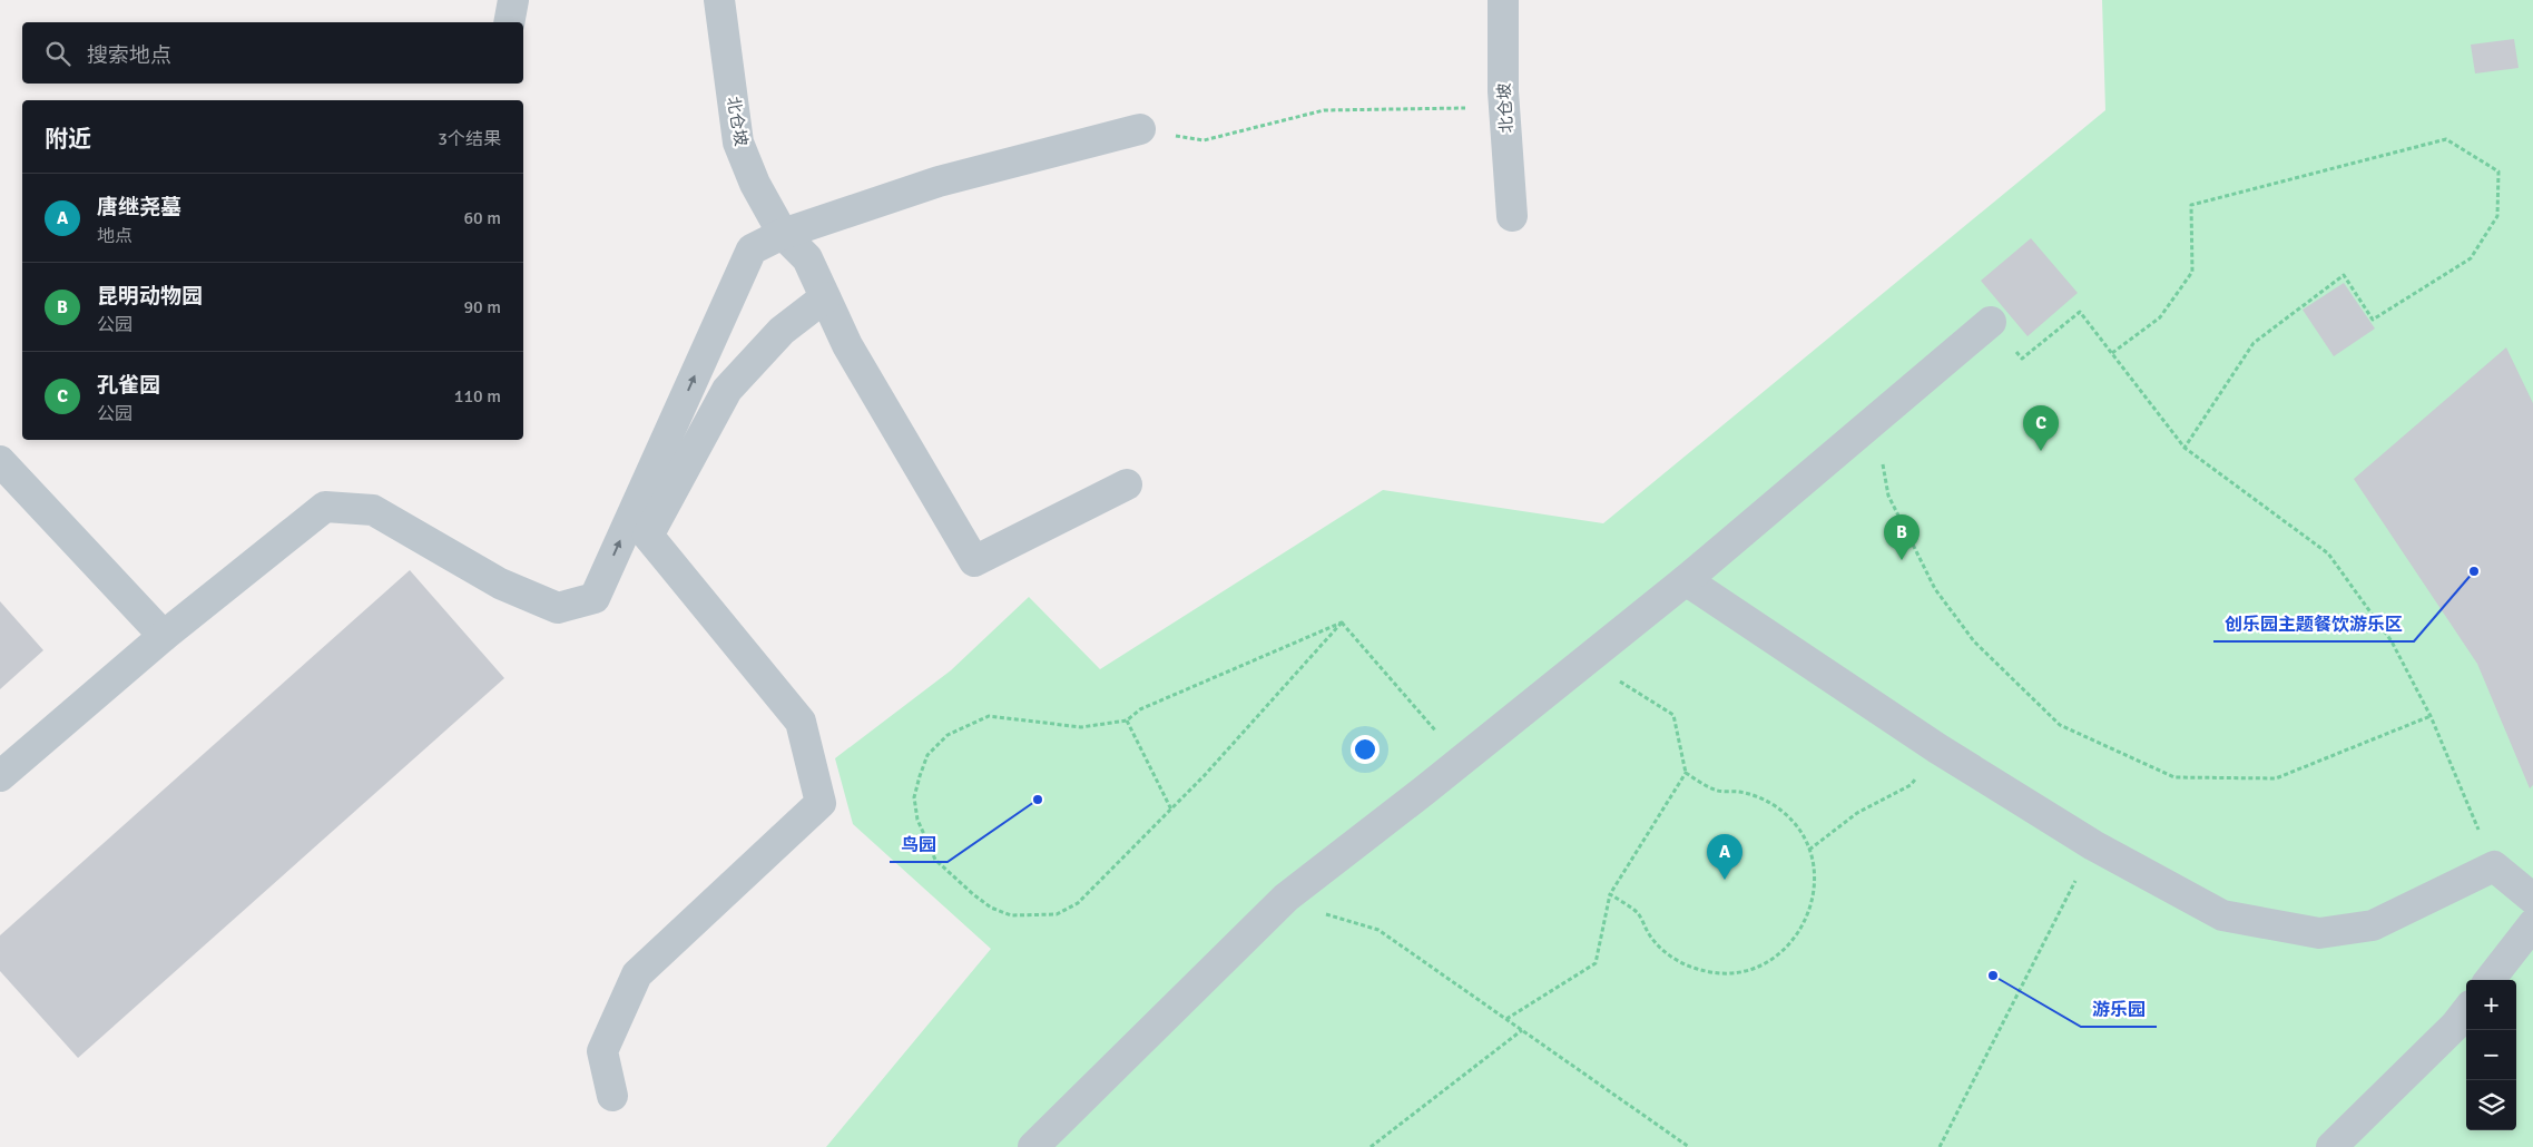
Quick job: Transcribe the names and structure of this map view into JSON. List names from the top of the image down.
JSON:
{
  "streets": {
    "street": ["北仓坡"]
  },
  "places": ["创乐园主题餐饮游乐区", "鸟园", "游乐园"],
  "page": {
    "search": "搜索地点",
    "heading": ["附近", "3个结果"],
    "list": [
      {
        "mark": "A",
        "name": "唐继尧墓",
        "note": "地点",
        "value": "60 m"
      },
      {
        "mark": "B",
        "name": "昆明动物园",
        "note": "公园",
        "value": "90 m"
      },
      {
        "mark": "C",
        "name": "孔雀园",
        "note": "公园",
        "value": "110 m"
      }
    ],
    "pins": ["C", "B", "A"],
    "map_buttons": ["+", "−"]
  }
}
